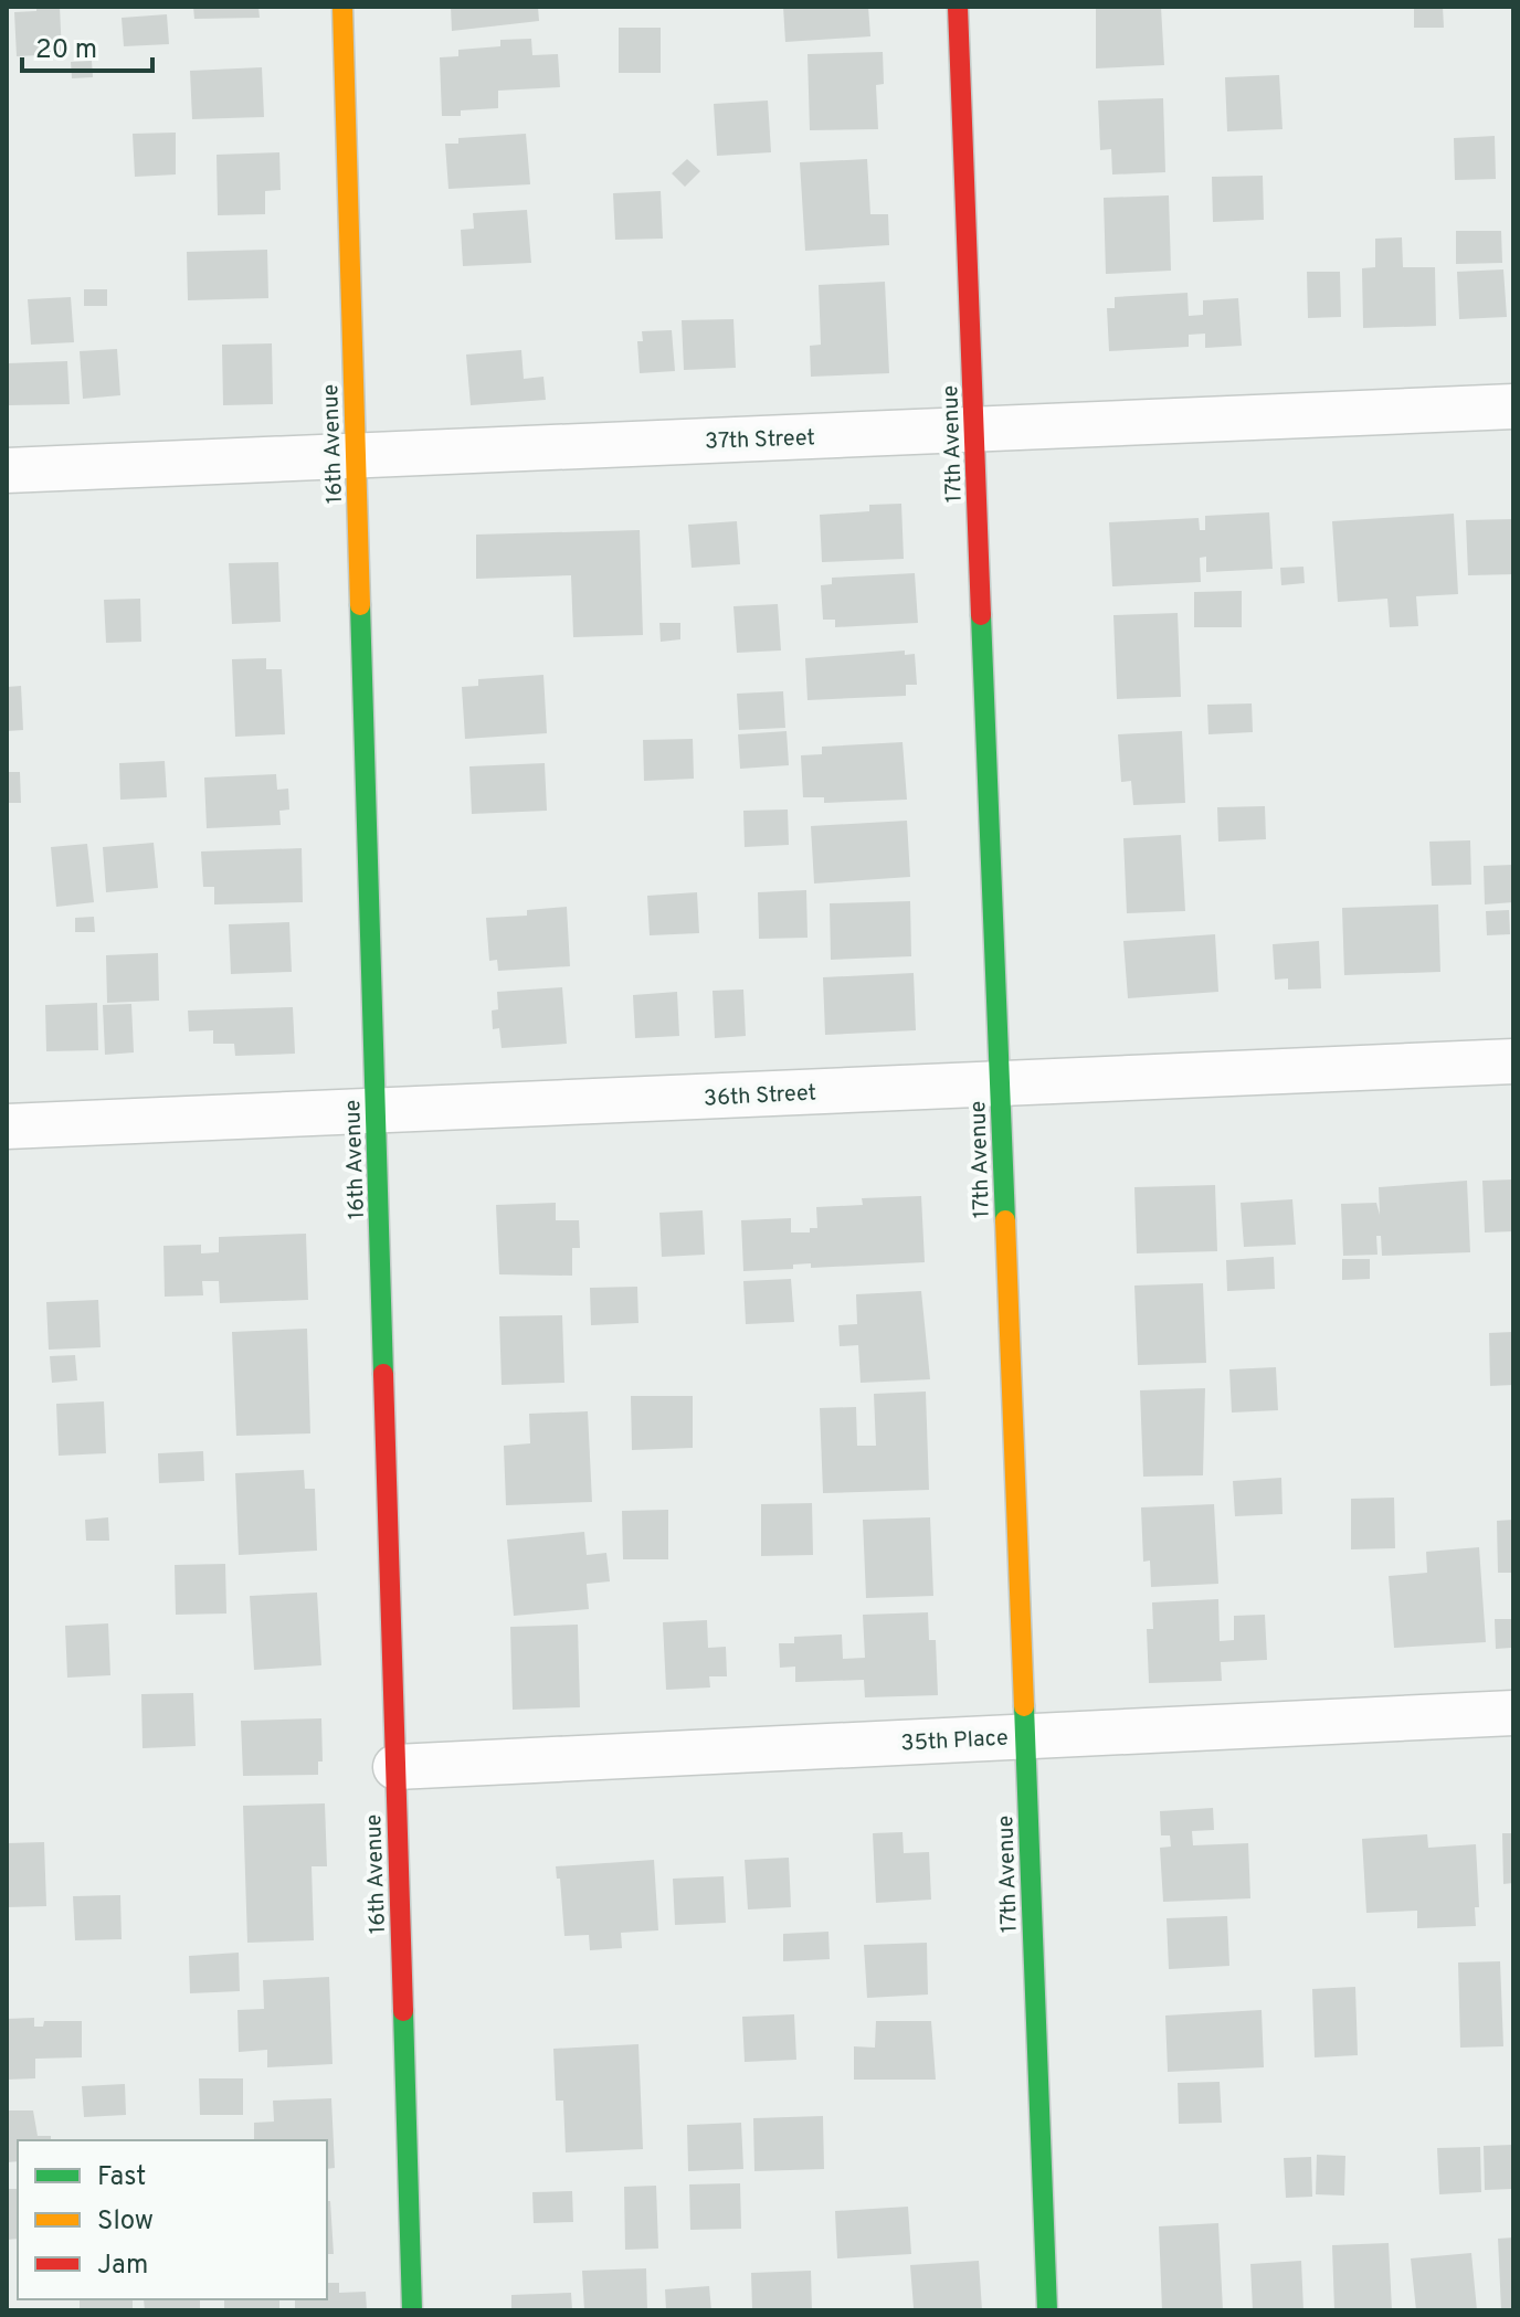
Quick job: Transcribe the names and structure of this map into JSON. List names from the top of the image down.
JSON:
{
  "streets": {
    "street": [
      "37th Street",
      "16th Avenue",
      "17th Avenue",
      "36th Street",
      "35th Place"
    ]
  },
  "crossings": [
    ["37th Street", "16th Avenue"],
    ["37th Street", "17th Avenue"],
    ["16th Avenue", "36th Street"],
    ["16th Avenue", "35th Place"],
    ["17th Avenue", "36th Street"],
    ["17th Avenue", "35th Place"]
  ],
  "legend": ["Fast", "Slow", "Jam"],
  "scale_bar": "20 m"
}
